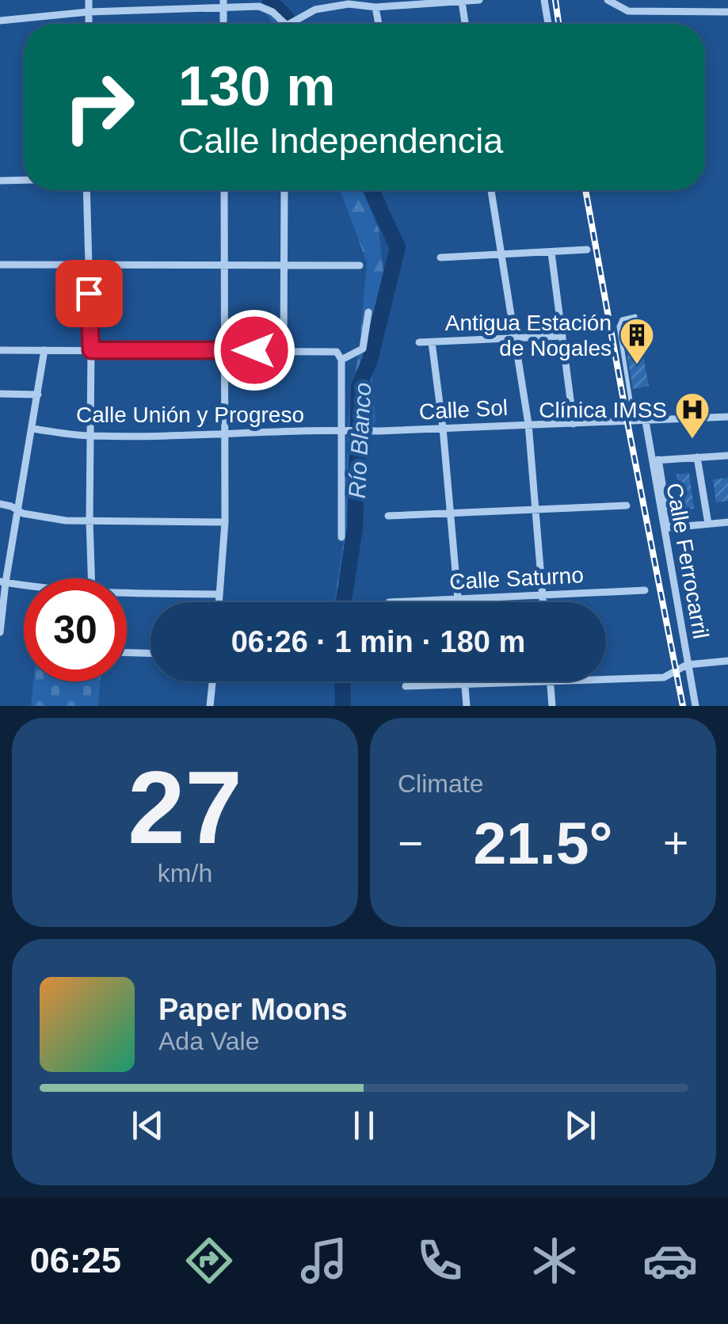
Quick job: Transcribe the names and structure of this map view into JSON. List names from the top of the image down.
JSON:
{
  "streets": {
    "street": [
      "Calle Sol",
      "Calle Unión y Progreso",
      "Calle Ferrocarril",
      "Calle Saturno"
    ]
  },
  "crossings": [
    ["Calle Sol", "Calle Unión y Progreso"],
    ["Calle Sol", "Calle Ferrocarril"]
  ],
  "water": ["Río Blanco"],
  "places": {
    "building": ["Antigua Estación de Nogales"],
    "hospital": ["Clínica IMSS"]
  },
  "page": {
    "turn": ["130 m", "Calle Independencia"],
    "limit": "30",
    "trip": "06:26 · 1 min · 180 m",
    "tile": [
      ["27", "km/h"],
      "Climate"
    ],
    "heat": ["−", "21.5°", "+"],
    "song": ["Paper Moons", "Ada Vale"],
    "tabs": "06:25"
  }
}
